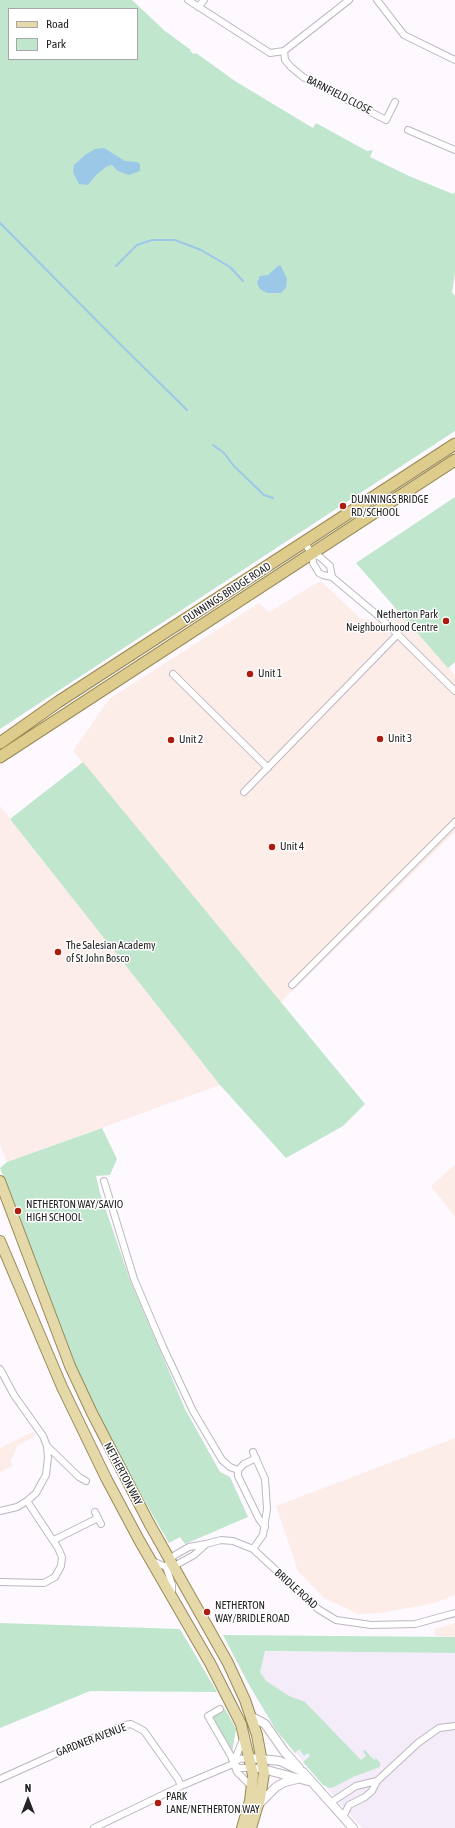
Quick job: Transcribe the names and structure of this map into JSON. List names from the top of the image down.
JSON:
{
  "streets": {
    "highway": ["DUNNINGS BRIDGE ROAD"],
    "main road": ["NETHERTON WAY"],
    "street": ["BARNFIELD CLOSE", "BRIDLE ROAD", "GARDNER AVENUE"]
  },
  "crossings": [
    ["NETHERTON WAY", "BRIDLE ROAD"]
  ],
  "places": [
    "DUNNINGS BRIDGE RD/SCHOOL",
    "Netherton Park Neighbourhood Centre",
    "Unit 1",
    "Unit 3",
    "Unit 2",
    "Unit 4",
    "The Salesian Academy of St John Bosco",
    "NETHERTON WAY/SAVIO HIGH SCHOOL",
    "NETHERTON WAY/BRIDLE ROAD",
    "PARK LANE/NETHERTON WAY"
  ],
  "legend": ["Road", "Park"],
  "north": "top"
}
